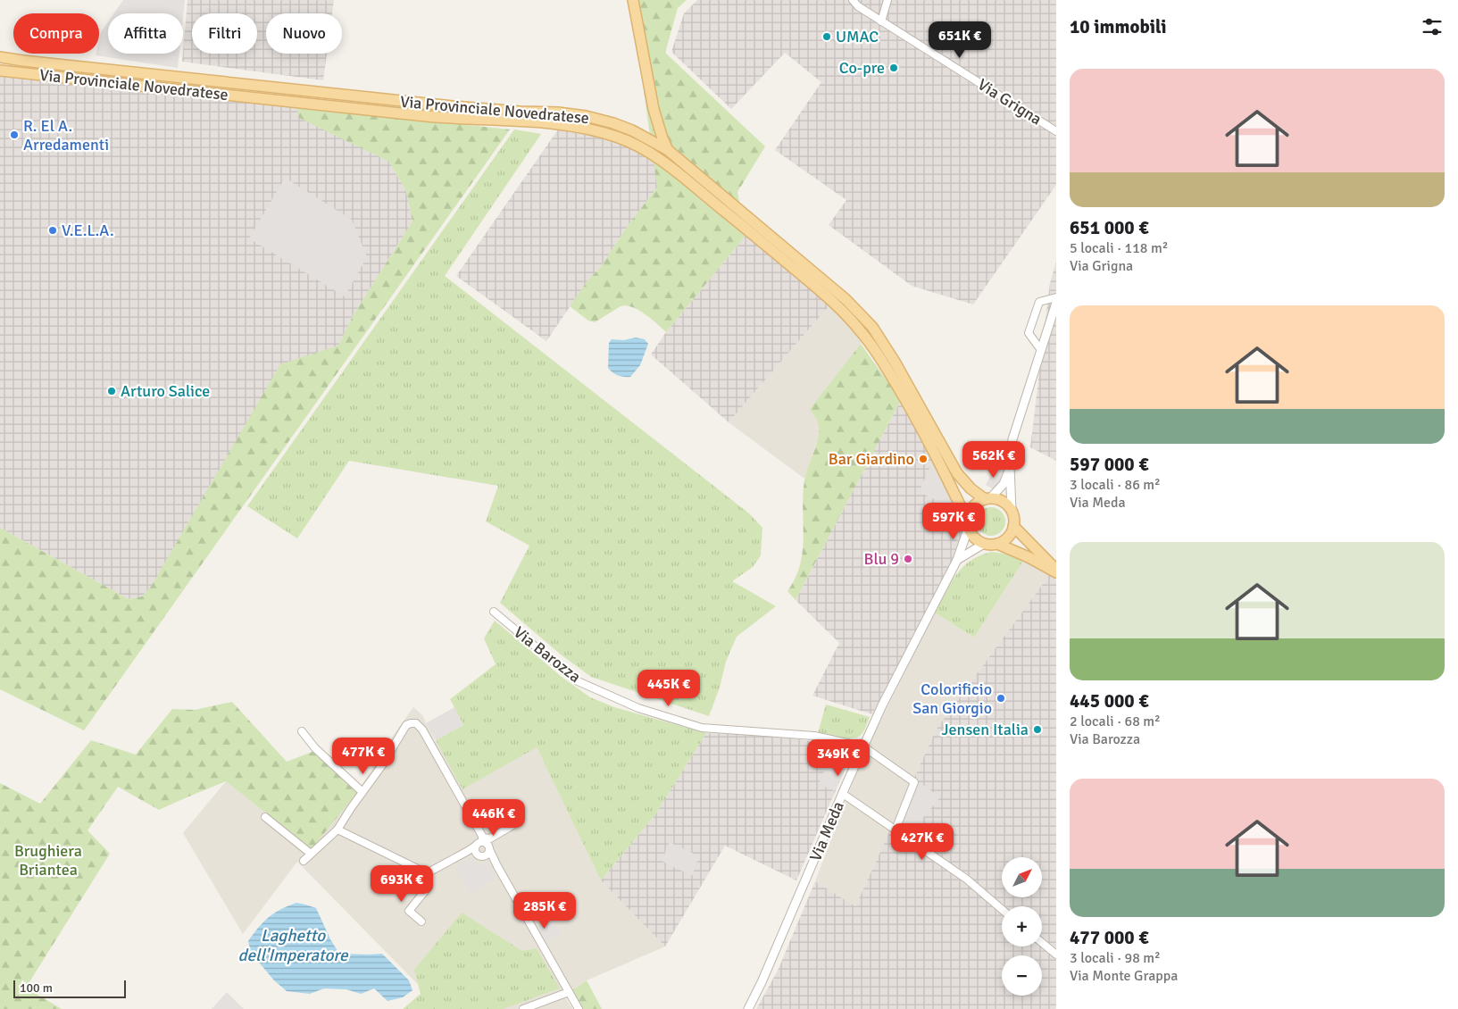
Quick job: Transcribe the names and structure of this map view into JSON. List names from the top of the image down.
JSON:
{
  "streets": {
    "main road": ["Via Provinciale Novedratese"],
    "street": ["Via Grigna", "Via Barozza", "Via Meda"]
  },
  "crossings": [
    ["Via Provinciale Novedratese", "Via Meda"],
    ["Via Barozza", "Via Meda"]
  ],
  "water": ["Laghetto dell'Imperatore"],
  "parks": ["Brughiera Briantea"],
  "places": [
    "UMAC",
    "Co-pre",
    "R. El A. Arredamenti",
    "V.E.L.A.",
    "Arturo Salice",
    "Bar Giardino",
    "Blu 9",
    "Colorificio San Giorgio",
    "Jensen Italia"
  ],
  "scale_bar": "100 m",
  "north": "top right",
  "page": {
    "heading": "10 immobili",
    "chip": [
      "Compra",
      "Affitta",
      "Filtri",
      "Nuovo"
    ],
    "price": [
      "651K €",
      "562K €",
      "597K €",
      "445K €",
      "477K €",
      "349K €",
      "446K €",
      "427K €",
      "693K €",
      "285K €"
    ],
    "list": [
      {
        "name": "651 000 €",
        "note": "5 locali · 118 m² · Via Grigna"
      },
      {
        "name": "597 000 €",
        "note": "3 locali · 86 m² · Via Meda"
      },
      {
        "name": "445 000 €",
        "note": "2 locali · 68 m² · Via Barozza"
      },
      {
        "name": "477 000 €",
        "note": "3 locali · 98 m² · Via Monte Grappa"
      }
    ],
    "map_buttons": ["+", "−"],
    "scale": "100 m"
  }
}
